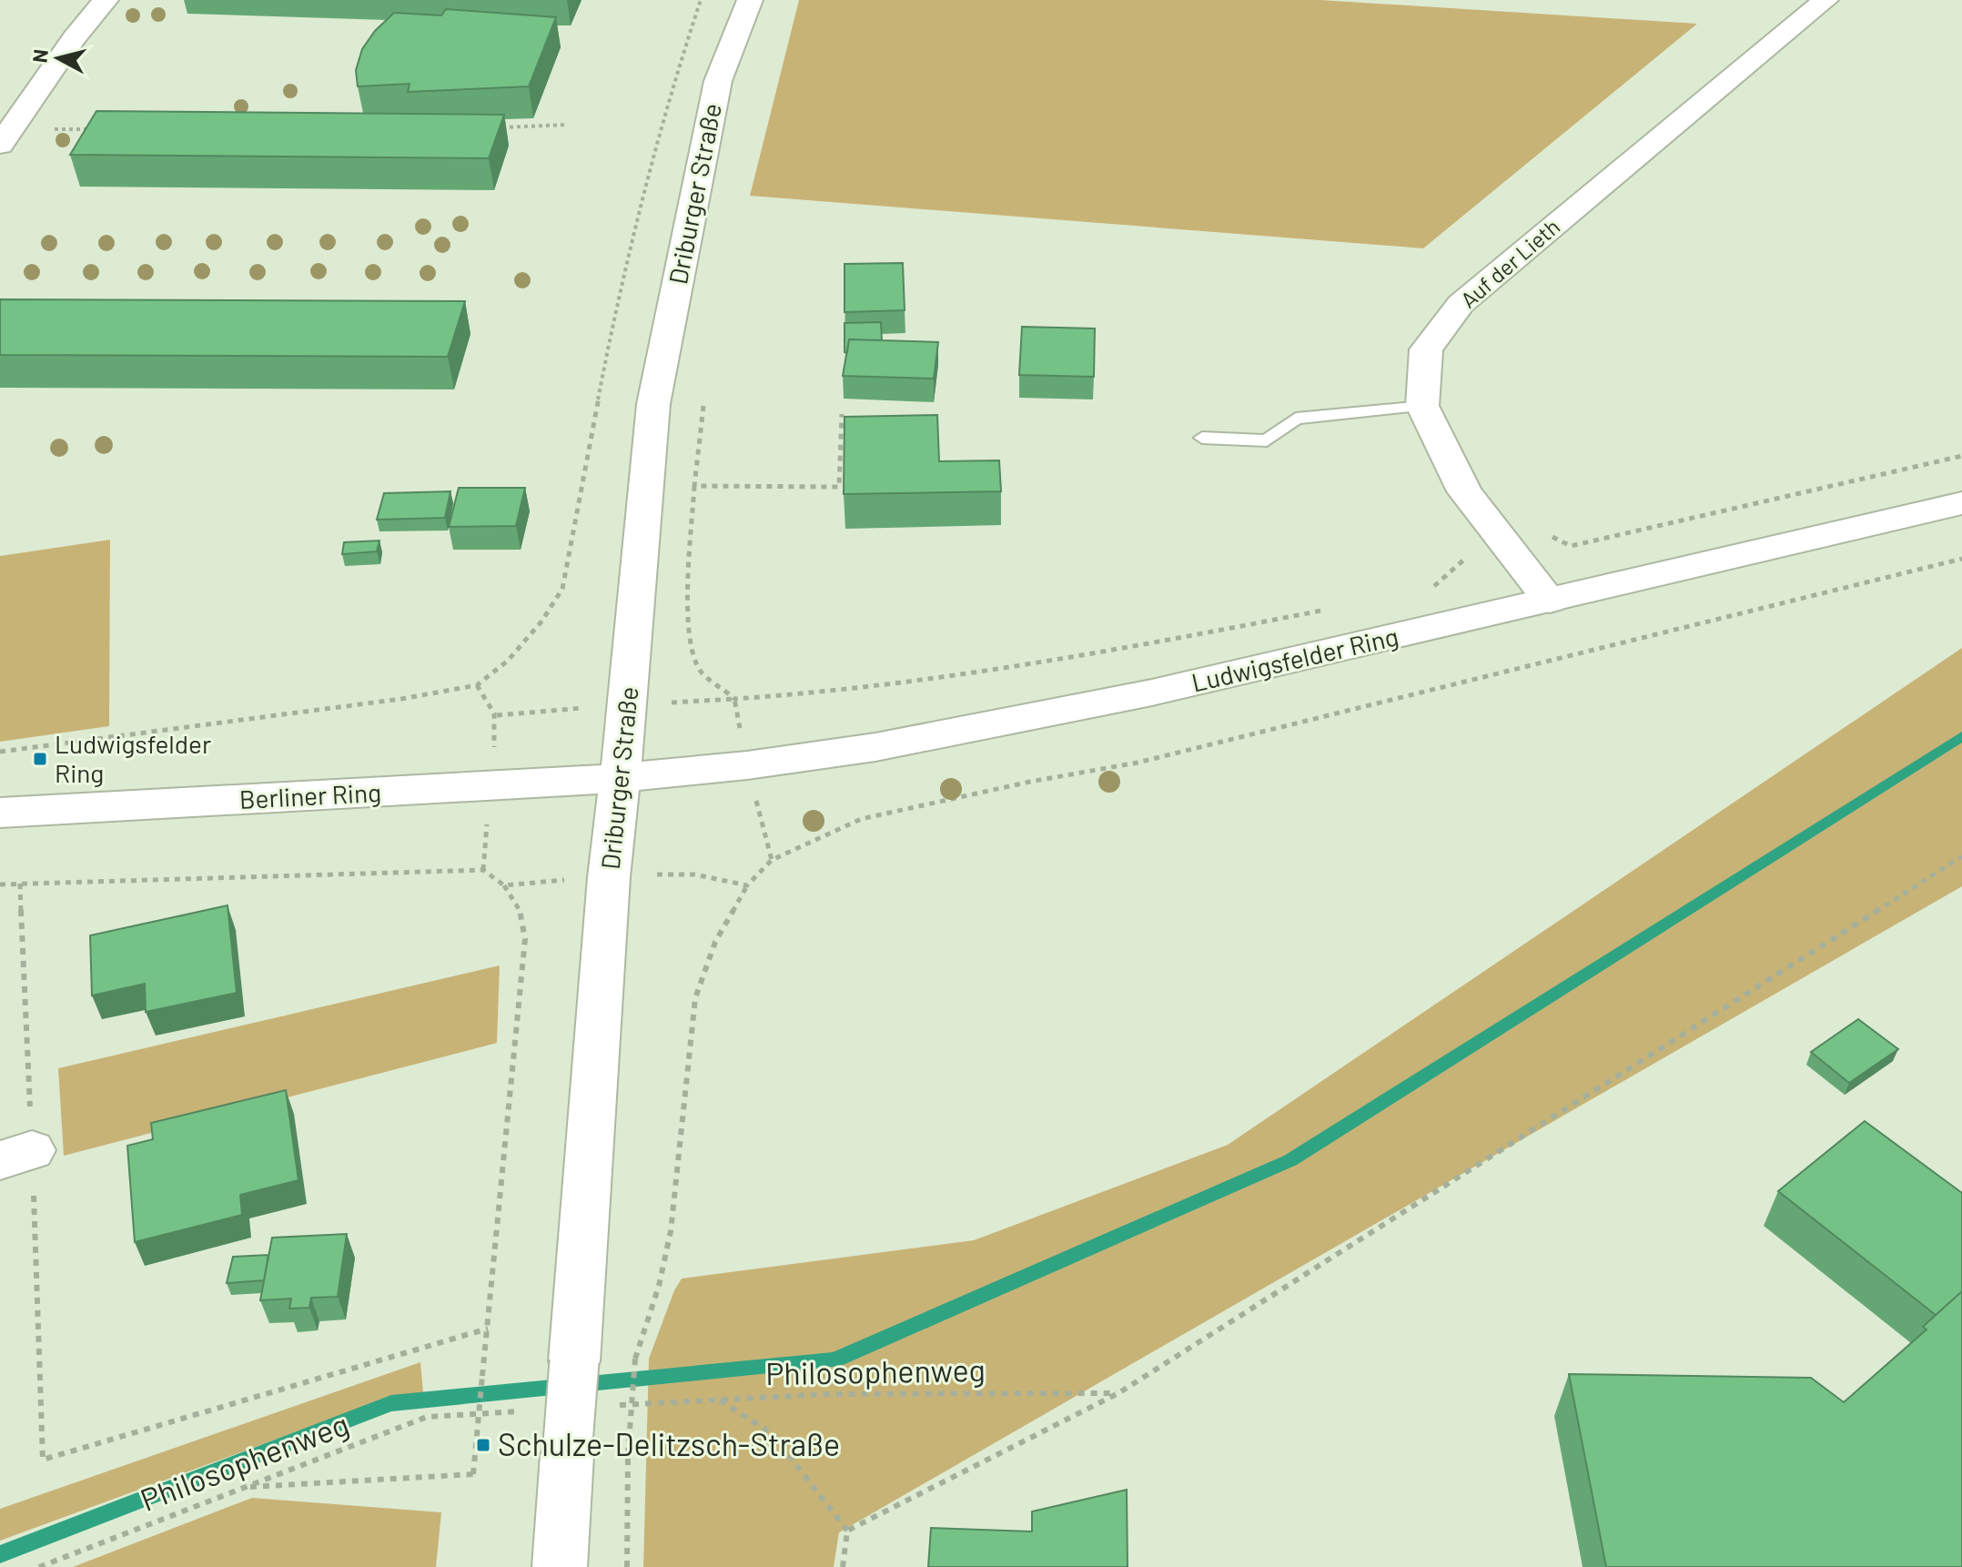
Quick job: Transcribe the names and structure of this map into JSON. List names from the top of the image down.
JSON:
{
  "streets": {
    "main road": [
      "Driburger Straße",
      "Auf der Lieth",
      "Ludwigsfelder Ring",
      "Berliner Ring"
    ],
    "path": ["Philosophenweg"]
  },
  "crossings": [
    ["Driburger Straße", "Ludwigsfelder Ring"],
    ["Driburger Straße", "Berliner Ring"],
    ["Auf der Lieth", "Ludwigsfelder Ring"],
    ["Ludwigsfelder Ring", "Berliner Ring"]
  ],
  "places": {
    "transit": ["Ludwigsfelder Ring", "Schulze-Delitzsch-Straße"]
  },
  "north": "left"
}
